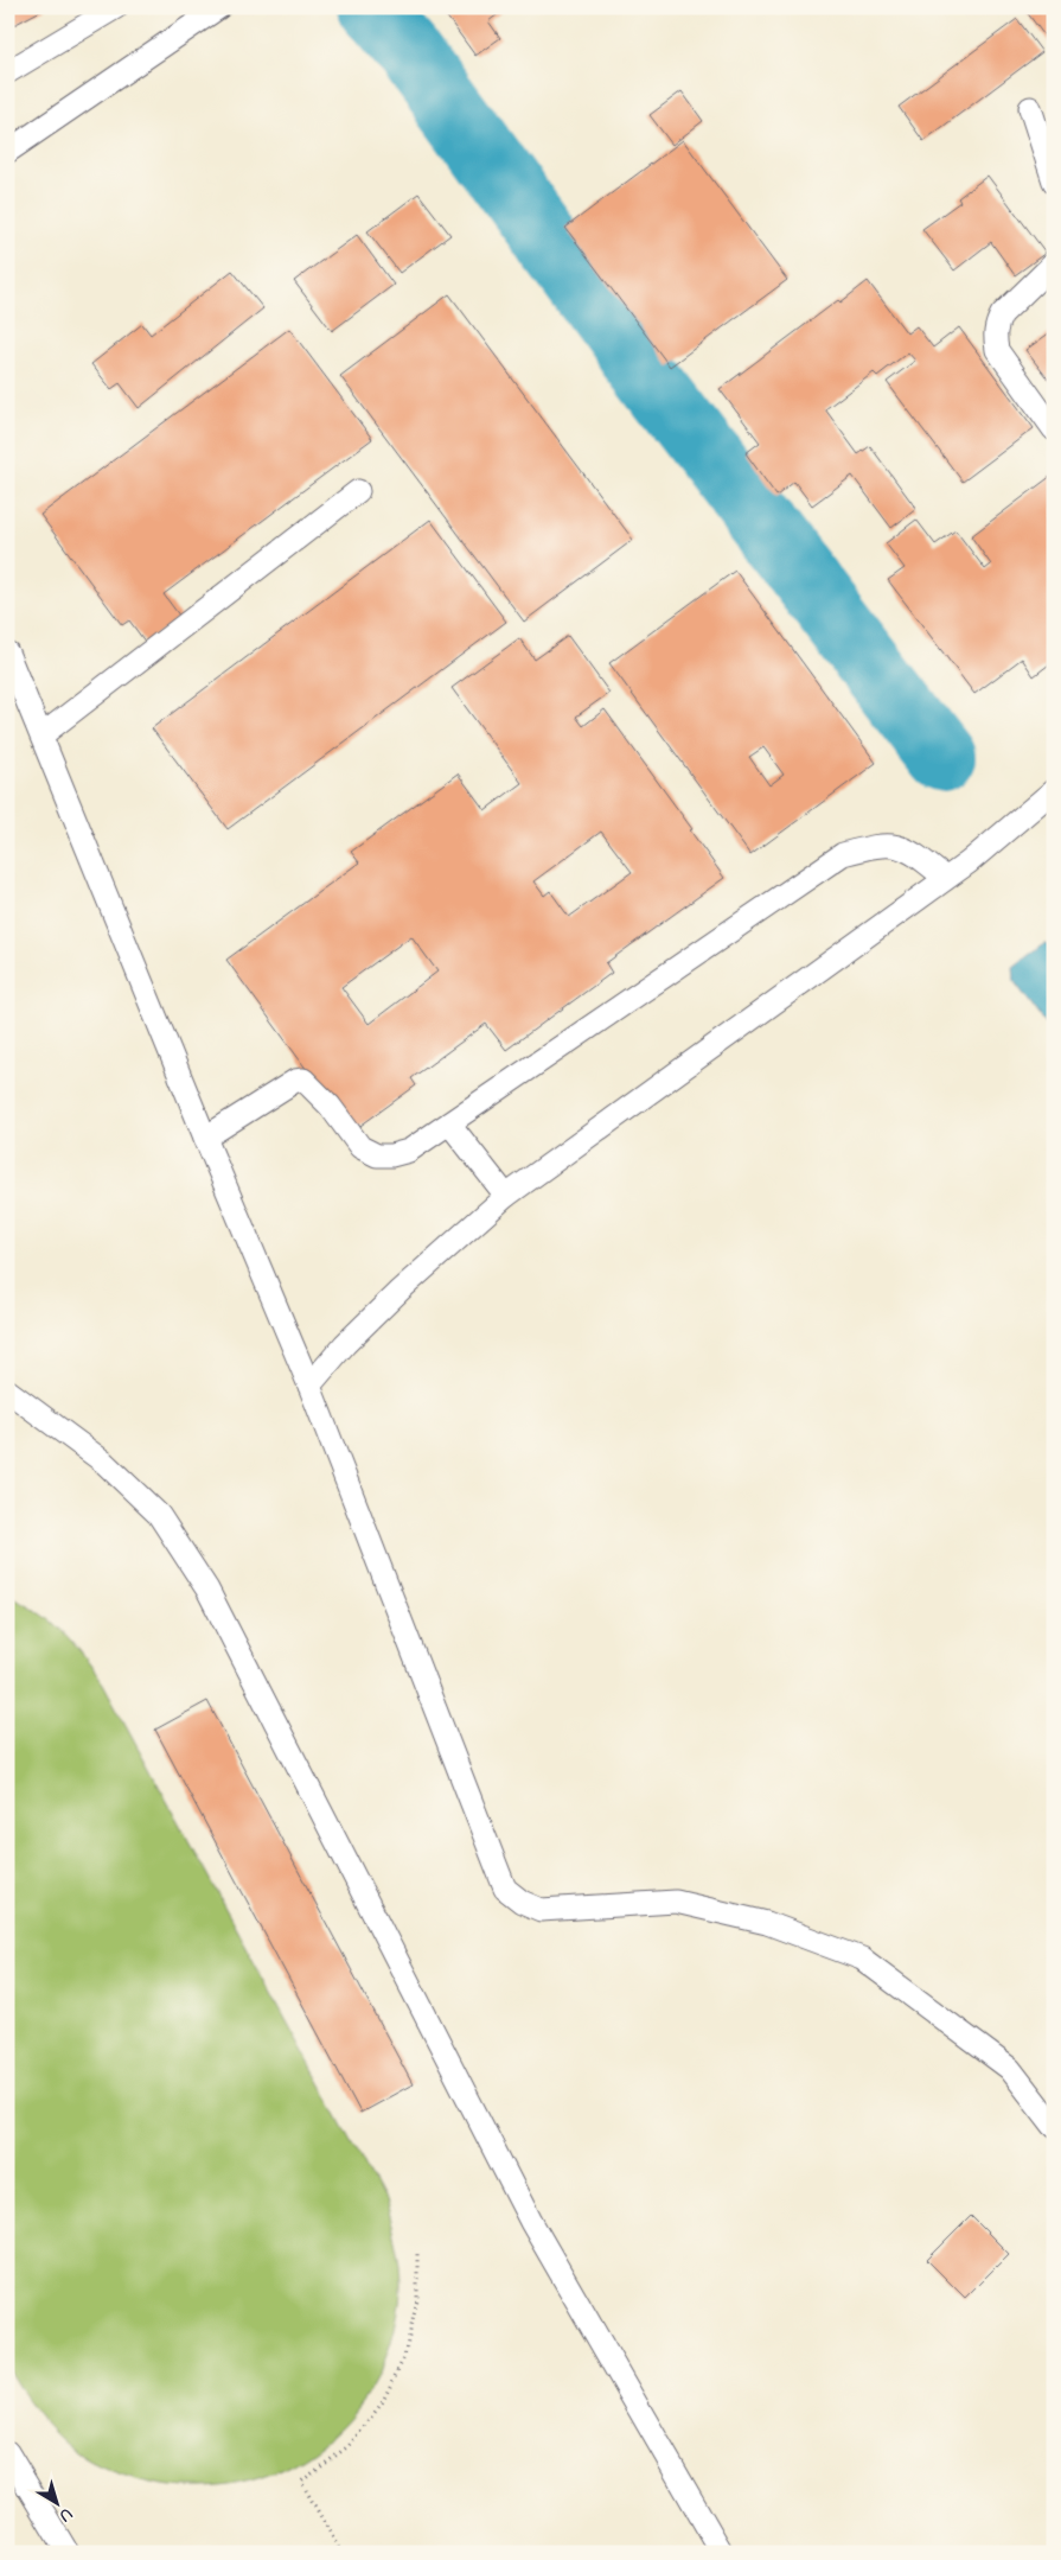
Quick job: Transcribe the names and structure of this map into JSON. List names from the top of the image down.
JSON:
{
  "north": "bottom right"
}
